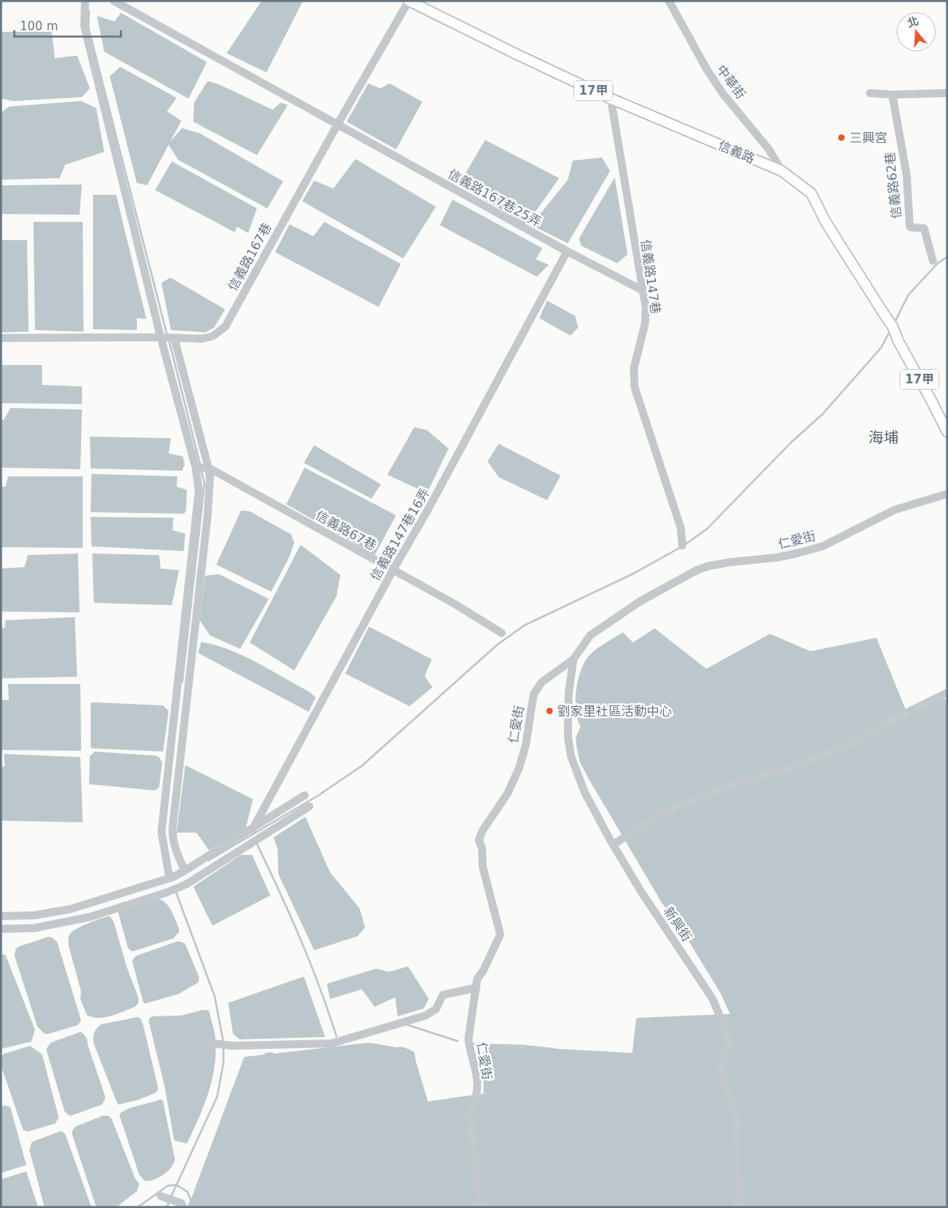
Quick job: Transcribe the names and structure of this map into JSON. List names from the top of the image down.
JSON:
{
  "streets": {
    "main road": ["17甲", "信義路"],
    "street": [
      "中華街",
      "信義路62巷",
      "信義路167巷25弄",
      "信義路167巷",
      "信義路147巷",
      "信義路67巷",
      "信義路147巷16弄",
      "仁愛街",
      "新興街"
    ]
  },
  "crossings": [
    ["中華街", "信義路"],
    ["信義路", "信義路167巷"],
    ["信義路", "信義路147巷"],
    ["信義路167巷25弄", "信義路167巷"],
    ["信義路167巷25弄", "信義路147巷"],
    ["信義路167巷25弄", "信義路147巷16弄"],
    ["信義路67巷", "信義路147巷16弄"],
    ["仁愛街", "新興街"]
  ],
  "districts": ["海埔"],
  "places": ["三興宮", "劉家里社區活動中心"],
  "scale_bar": "100 m",
  "north": "top"
}
